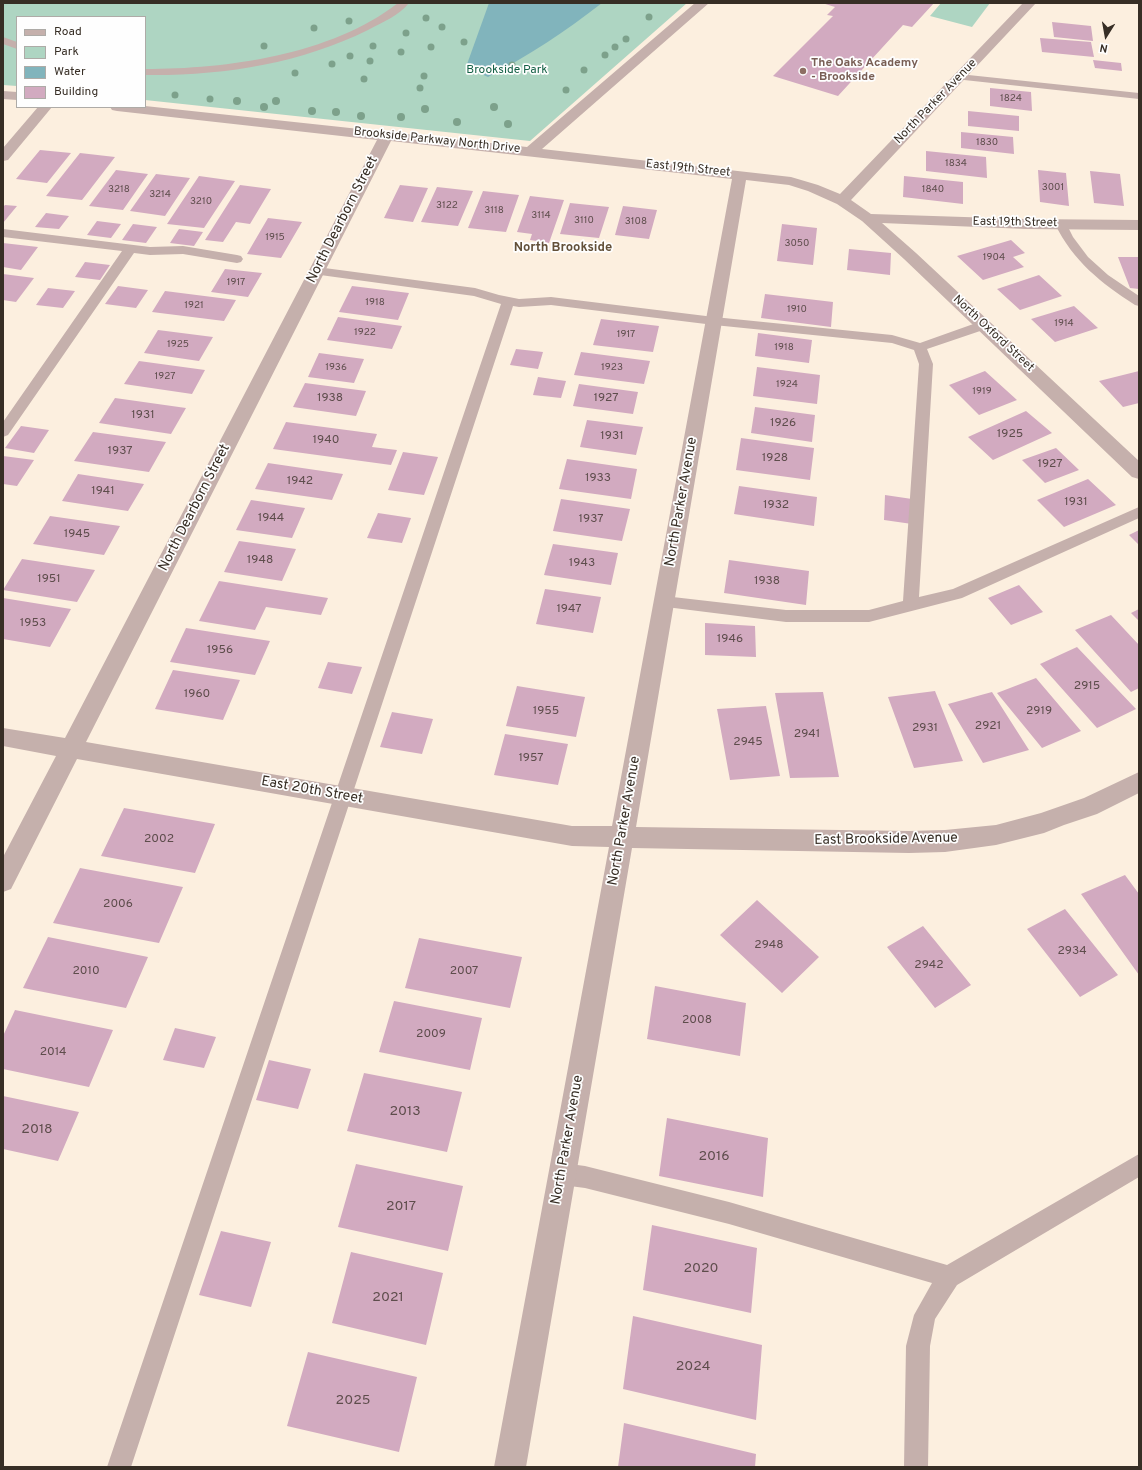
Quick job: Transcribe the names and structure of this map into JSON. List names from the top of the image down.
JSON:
{
  "streets": {
    "street": [
      "North Parker Avenue",
      "Brookside Parkway North Drive",
      "East 19th Street",
      "North Dearborn Street",
      "North Oxford Street",
      "East 20th Street",
      "East Brookside Avenue"
    ]
  },
  "crossings": [
    ["North Parker Avenue", "East 19th Street"],
    ["North Parker Avenue", "North Oxford Street"],
    ["North Parker Avenue", "East 20th Street"],
    ["North Parker Avenue", "East Brookside Avenue"],
    ["Brookside Parkway North Drive", "East 19th Street"],
    ["Brookside Parkway North Drive", "North Dearborn Street"],
    ["East 19th Street", "North Oxford Street"],
    ["North Dearborn Street", "East 20th Street"],
    ["East 20th Street", "East Brookside Avenue"]
  ],
  "districts": ["North Brookside"],
  "parks": ["Brookside Park"],
  "places": ["The Oaks Academy - Brookside"],
  "house_numbers": [
    "1824",
    "1830",
    "1834",
    "3001",
    "3218",
    "1840",
    "3214",
    "3210",
    "3122",
    "3118",
    "3114",
    "3110",
    "3108",
    "1915",
    "3050",
    "1904",
    "1917",
    "1918",
    "1921",
    "1910",
    "1914",
    "1922",
    "1917",
    "1925",
    "1918",
    "1936",
    "1923",
    "1927",
    "1924",
    "1919",
    "1938",
    "1927",
    "1931",
    "1926",
    "1925",
    "1931",
    "1940",
    "1937",
    "1928",
    "1927",
    "1933",
    "1942",
    "1941",
    "1931",
    "1932",
    "1944",
    "1937",
    "1945",
    "1948",
    "1943",
    "1951",
    "1938",
    "1947",
    "1953",
    "1946",
    "1956",
    "2915",
    "1960",
    "1955",
    "2919",
    "2921",
    "2931",
    "2941",
    "2945",
    "1957",
    "2002",
    "2006",
    "2948",
    "2934",
    "2942",
    "2010",
    "2007",
    "2008",
    "2009",
    "2014",
    "2013",
    "2018",
    "2016",
    "2017",
    "2020",
    "2021",
    "2024",
    "2025"
  ],
  "legend": [
    "Road",
    "Park",
    "Water",
    "Building"
  ],
  "north": "bottom"
}
